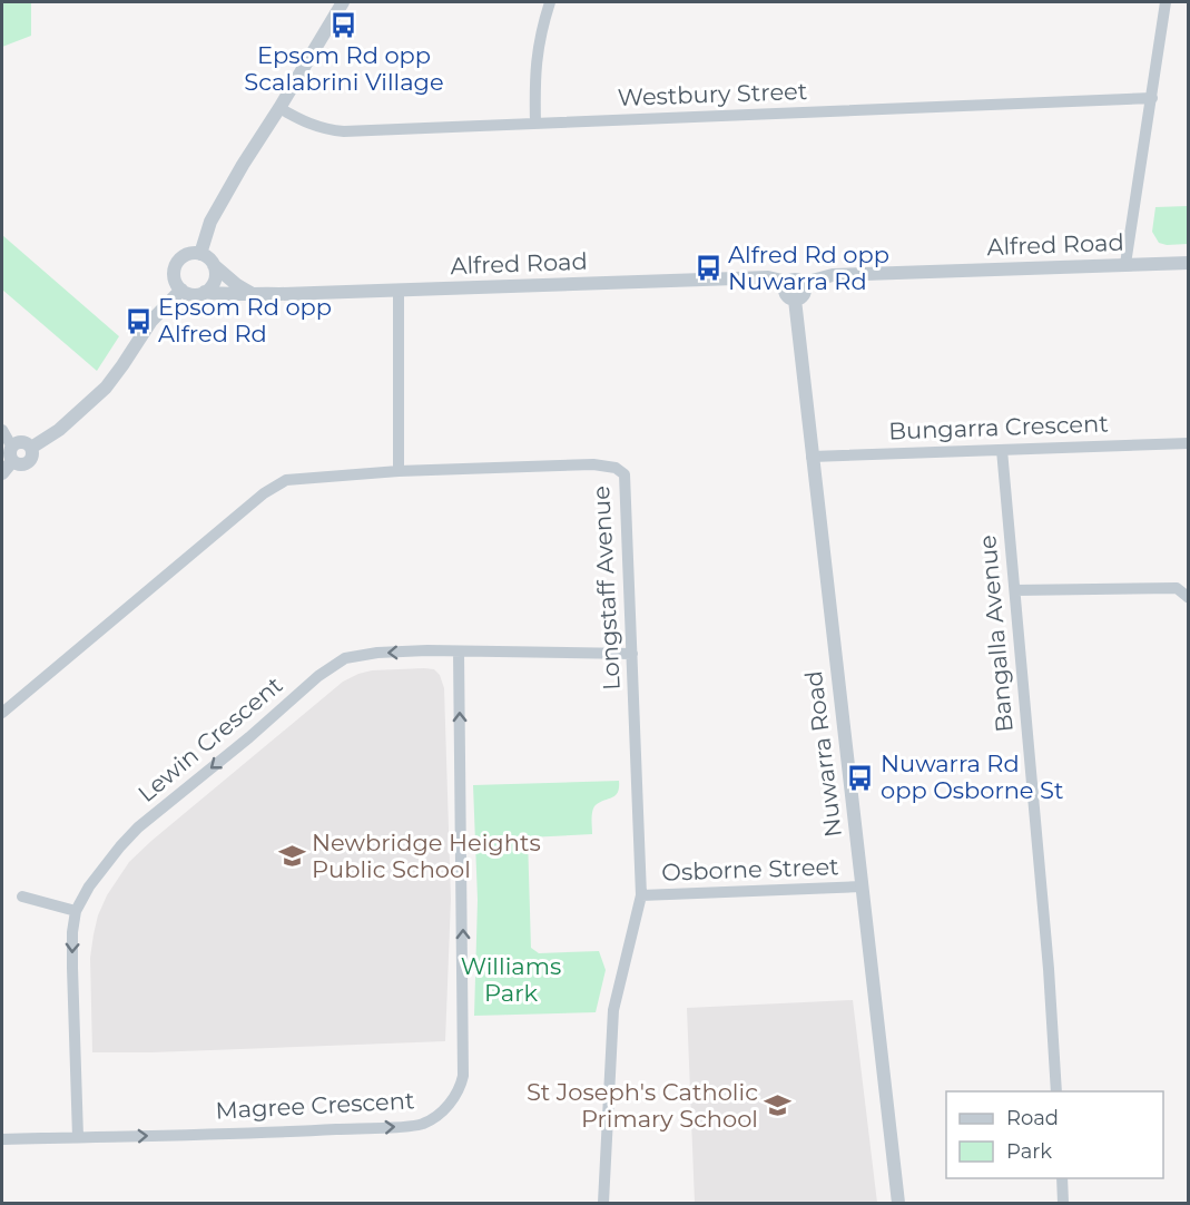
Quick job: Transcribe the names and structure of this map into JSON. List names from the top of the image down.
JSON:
{
  "streets": {
    "street": [
      "Westbury Street",
      "Alfred Road",
      "Bungarra Crescent",
      "Longstaff Avenue",
      "Bangalla Avenue",
      "Lewin Crescent",
      "Nuwarra Road",
      "Osborne Street",
      "Magree Crescent"
    ]
  },
  "crossings": [
    ["Alfred Road", "Nuwarra Road"],
    ["Bungarra Crescent", "Bangalla Avenue"],
    ["Bungarra Crescent", "Nuwarra Road"],
    ["Longstaff Avenue", "Lewin Crescent"],
    ["Longstaff Avenue", "Osborne Street"],
    ["Lewin Crescent", "Magree Crescent"],
    ["Nuwarra Road", "Osborne Street"]
  ],
  "one_way": ["Lewin Crescent"],
  "parks": ["Williams Park"],
  "places": {
    "bus stop": [
      "Epsom Rd opp Scalabrini Village",
      "Alfred Rd opp Nuwarra Rd",
      "Epsom Rd opp Alfred Rd",
      "Nuwarra Rd opp Osborne St"
    ],
    "school or university": ["Newbridge Heights Public School", "St Joseph's Catholic Primary School"]
  },
  "legend": ["Road", "Park"]
}
